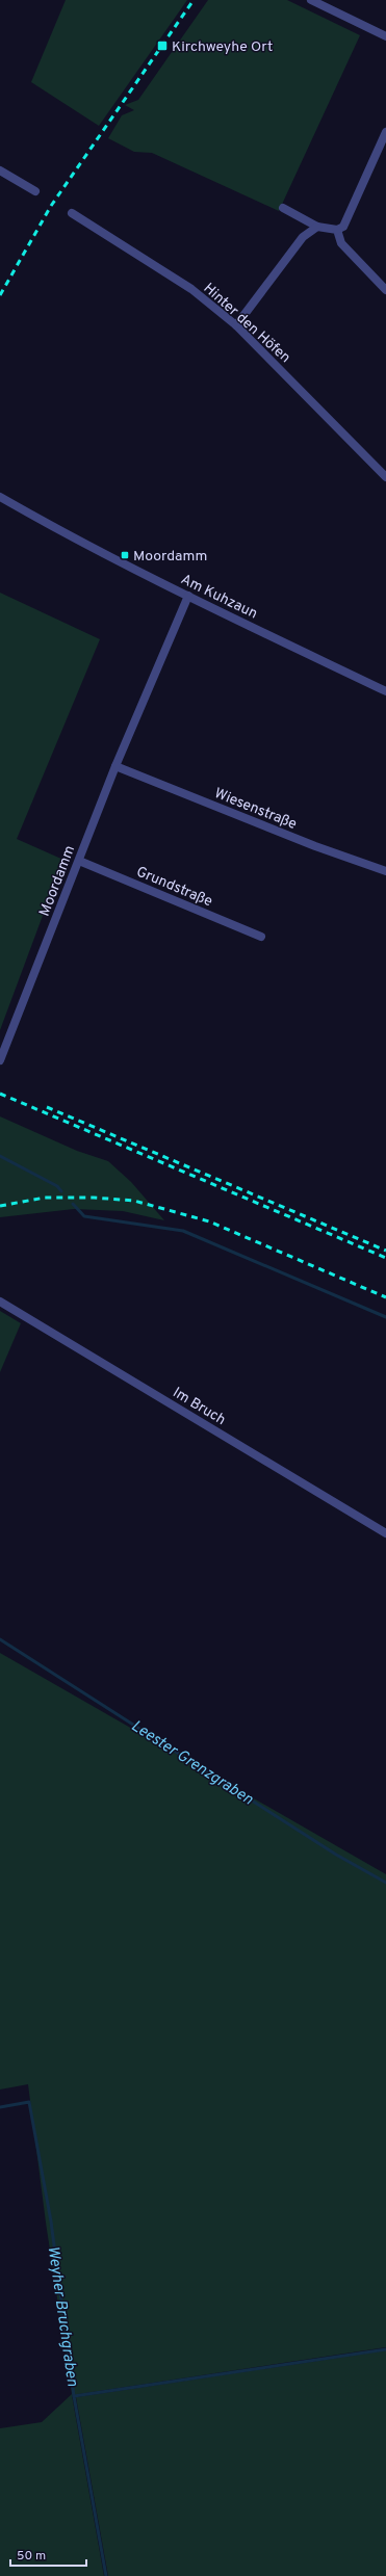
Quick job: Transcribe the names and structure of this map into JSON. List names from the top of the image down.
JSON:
{
  "streets": {
    "street": [
      "Hinter den Höfen",
      "Am Kuhzaun",
      "Wiesenstraße",
      "Moordamm",
      "Grundstraße",
      "Im Bruch"
    ]
  },
  "crossings": [
    ["Am Kuhzaun", "Moordamm"],
    ["Wiesenstraße", "Moordamm"],
    ["Moordamm", "Grundstraße"]
  ],
  "water": ["Leester Grenzgraben", "Weyher Bruchgraben"],
  "places": {
    "transit": ["Kirchweyhe Ort", "Moordamm"]
  },
  "scale_bar": "50 m"
}
